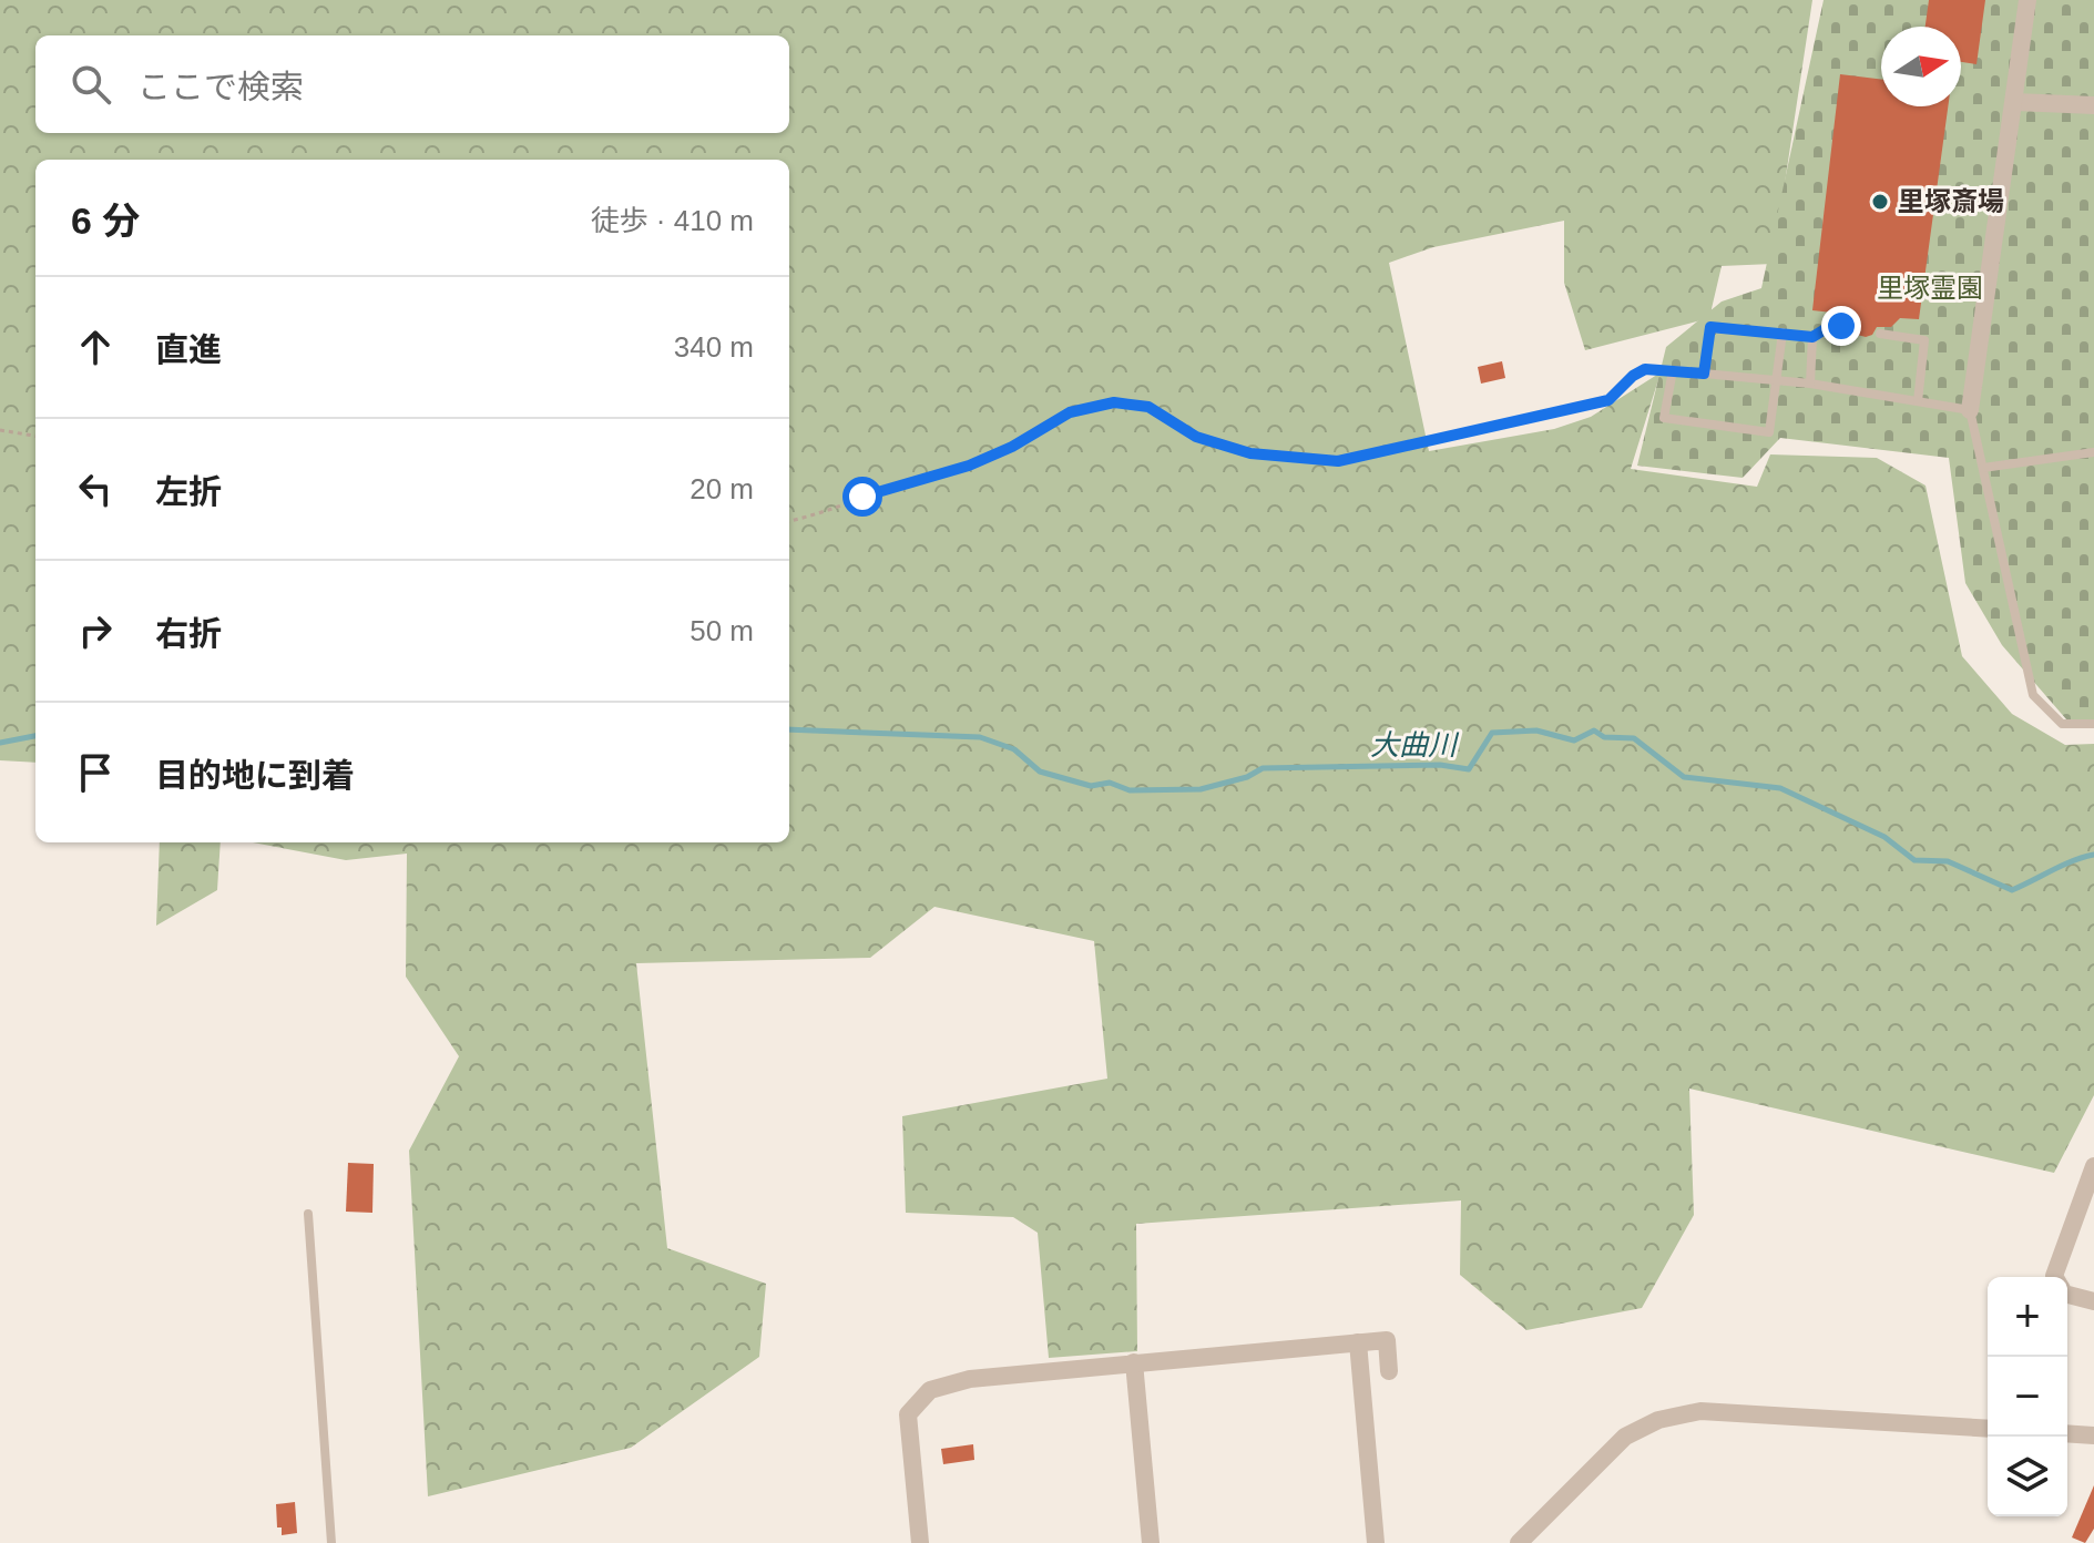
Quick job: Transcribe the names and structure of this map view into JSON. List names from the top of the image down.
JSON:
{
  "water": ["大曲川"],
  "parks": ["里塚霊園"],
  "places": ["里塚斎場"],
  "north": "right",
  "page": {
    "search": "ここで検索",
    "heading": ["6 分", "徒歩 · 410 m"],
    "list": [
      ["直進", "340 m"],
      ["左折", "20 m"],
      ["右折", "50 m"],
      "目的地に到着"
    ],
    "map_buttons": ["+", "−"]
  }
}
